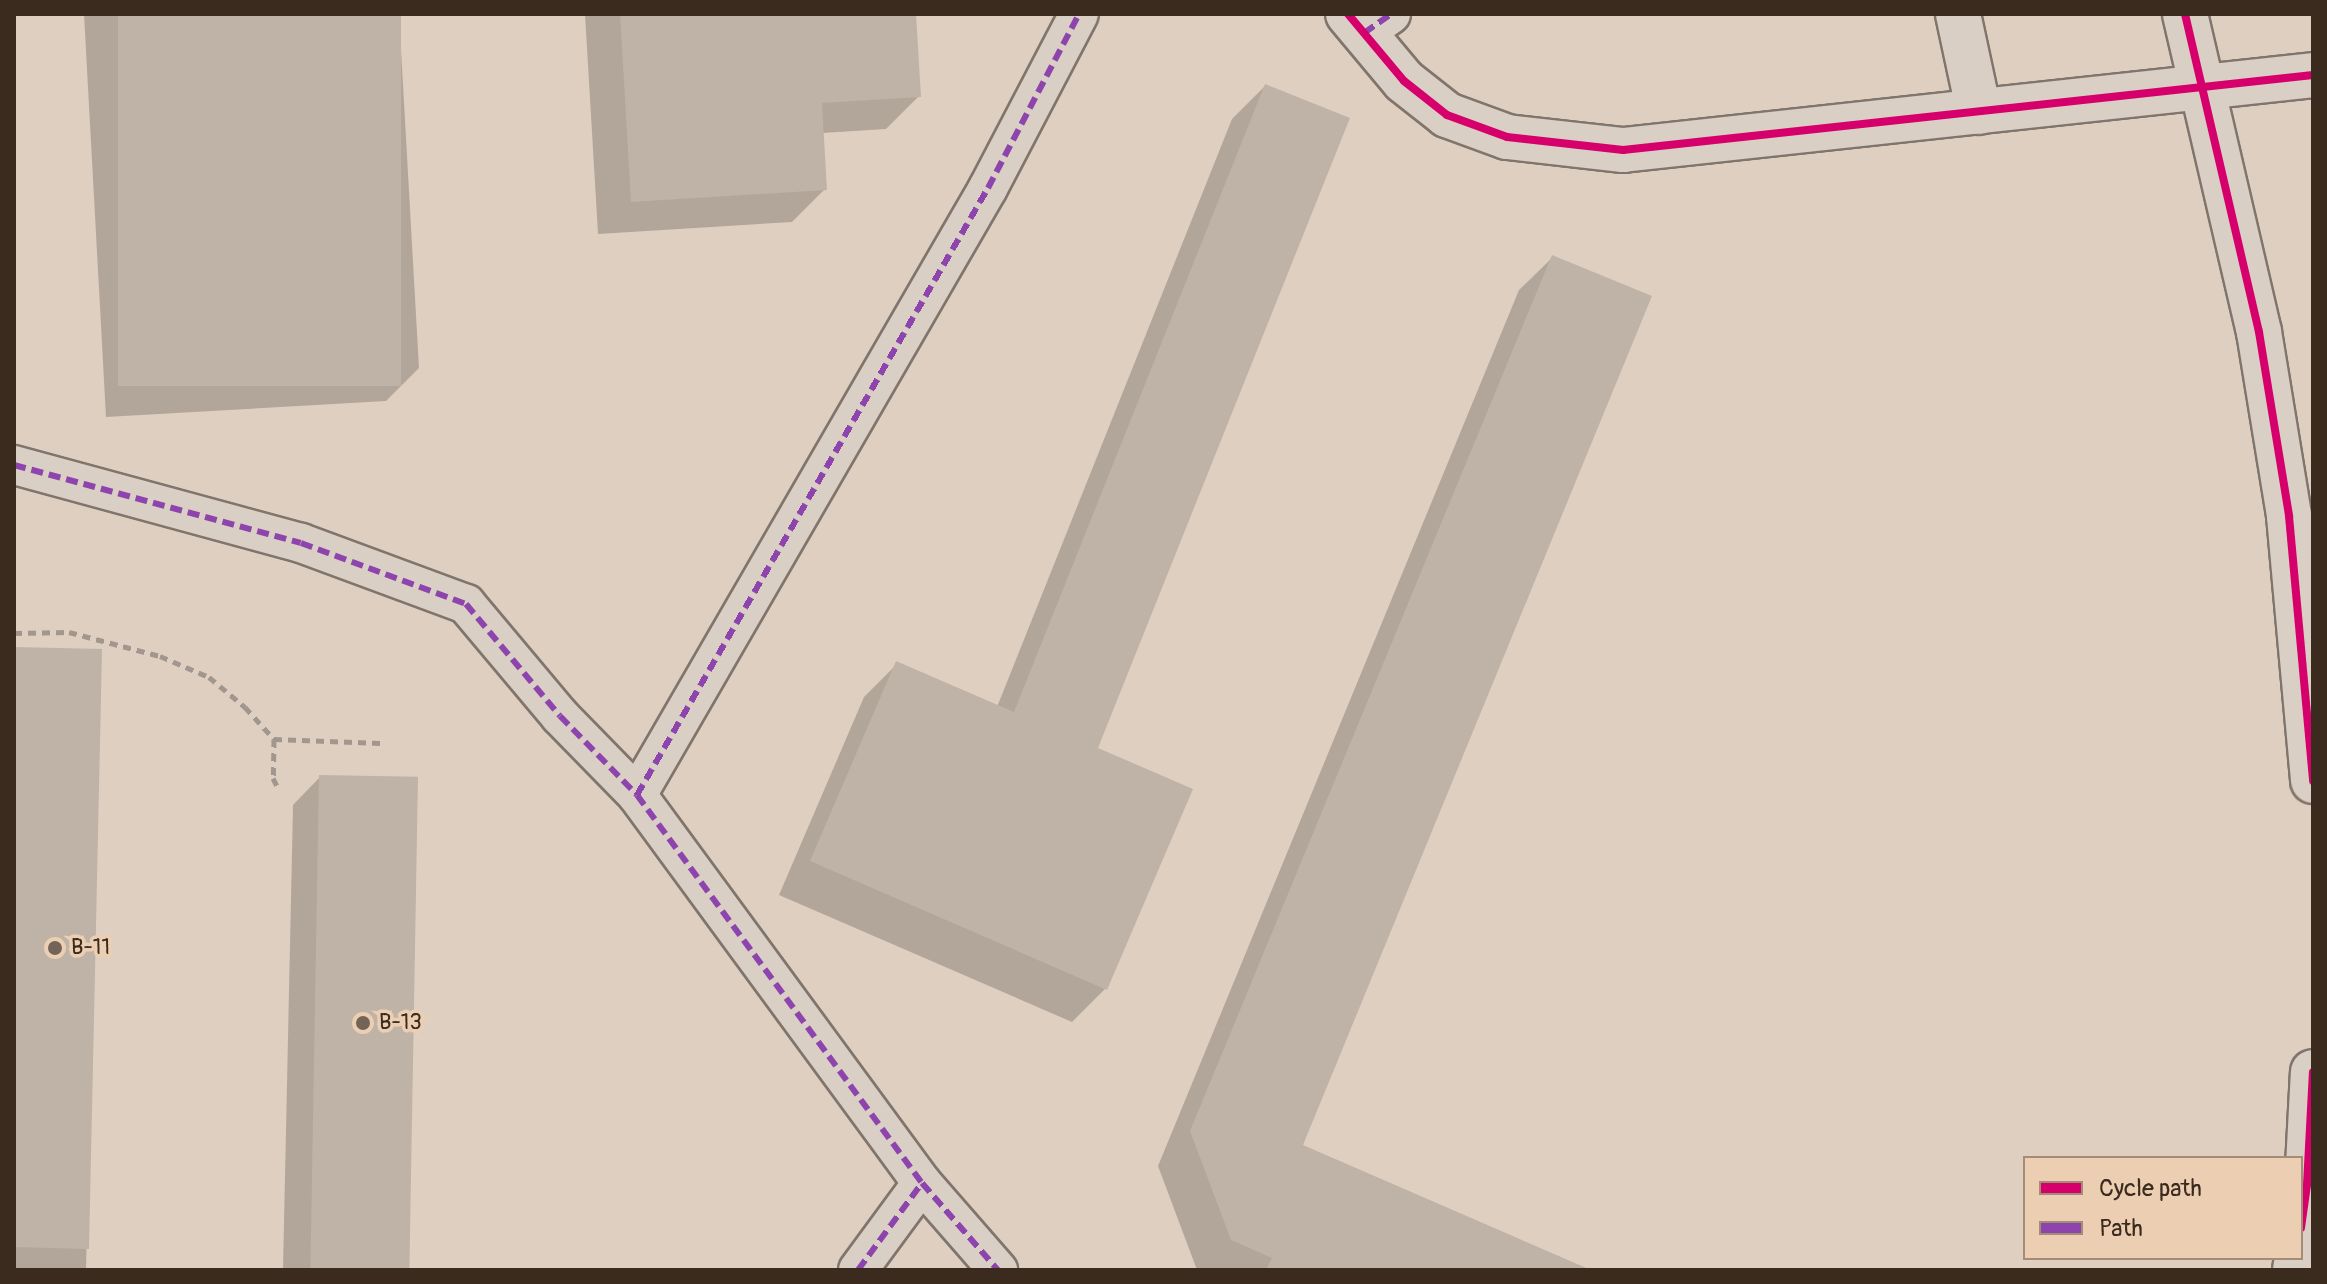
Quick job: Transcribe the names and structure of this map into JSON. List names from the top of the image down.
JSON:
{
  "places": ["B-11", "B-13"],
  "legend": ["Cycle path", "Path"]
}
